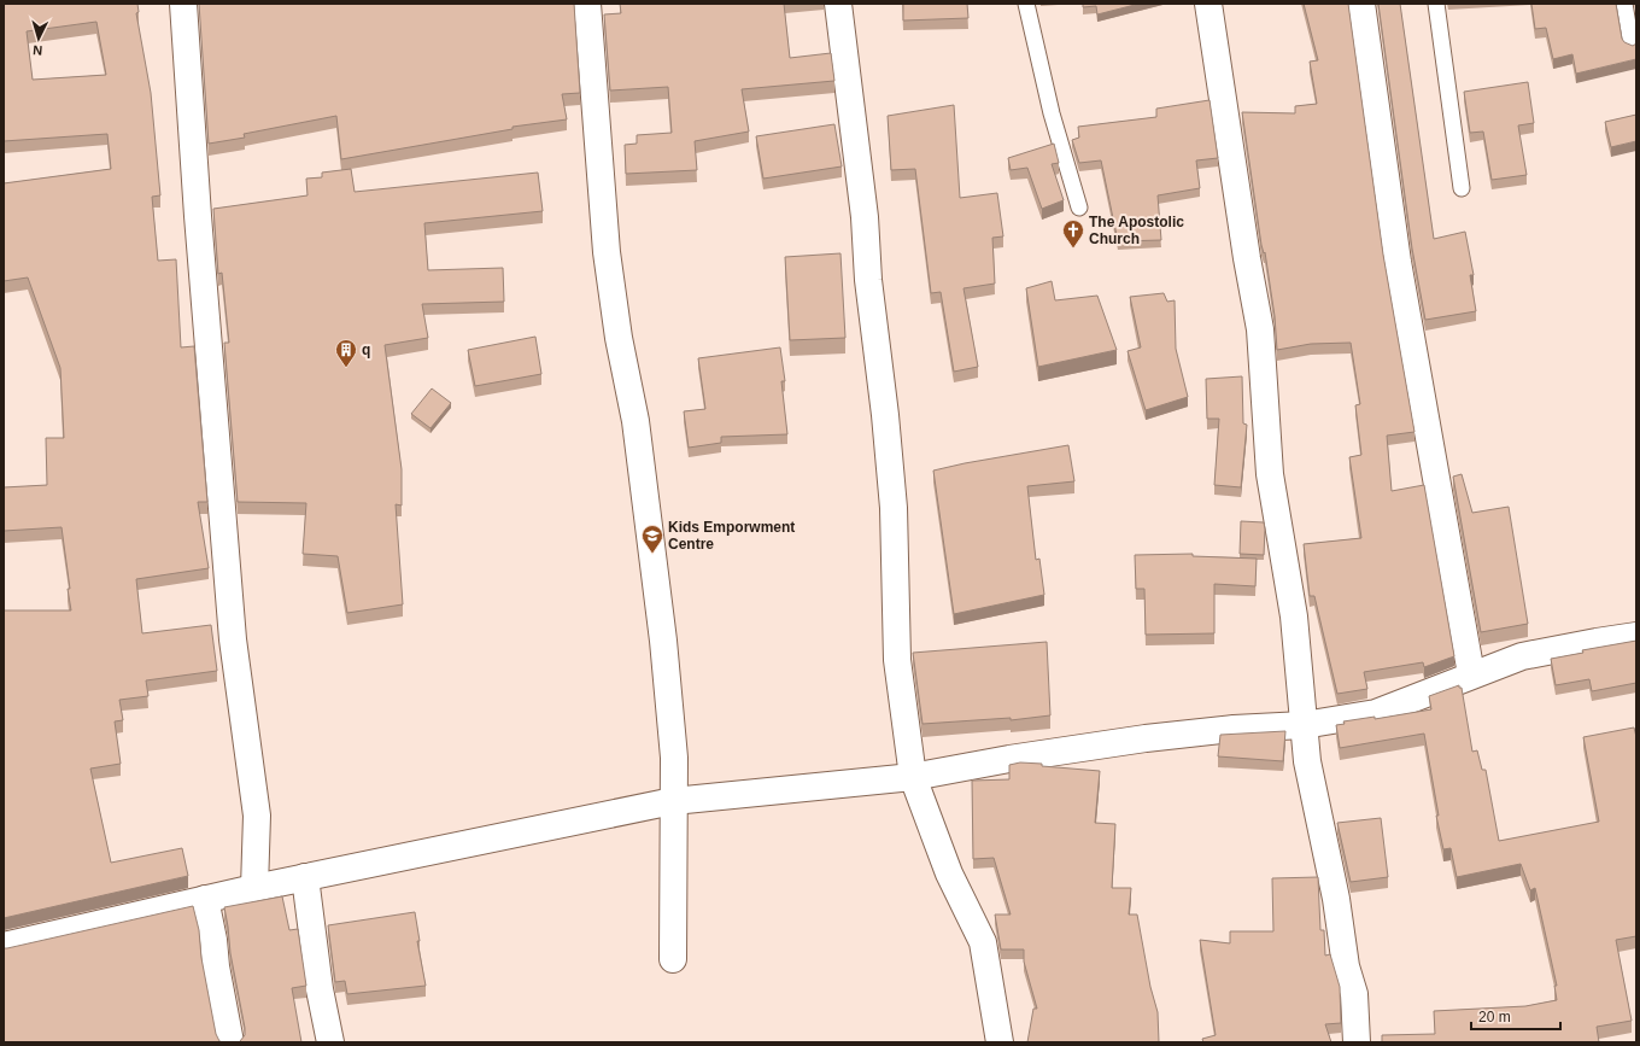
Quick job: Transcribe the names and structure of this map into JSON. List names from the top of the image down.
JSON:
{
  "places": {
    "church": ["The Apostolic Church"],
    "building": ["q"],
    "school or university": ["Kids Emporwment Centre"]
  },
  "scale_bar": "20 m",
  "north": "bottom"
}
